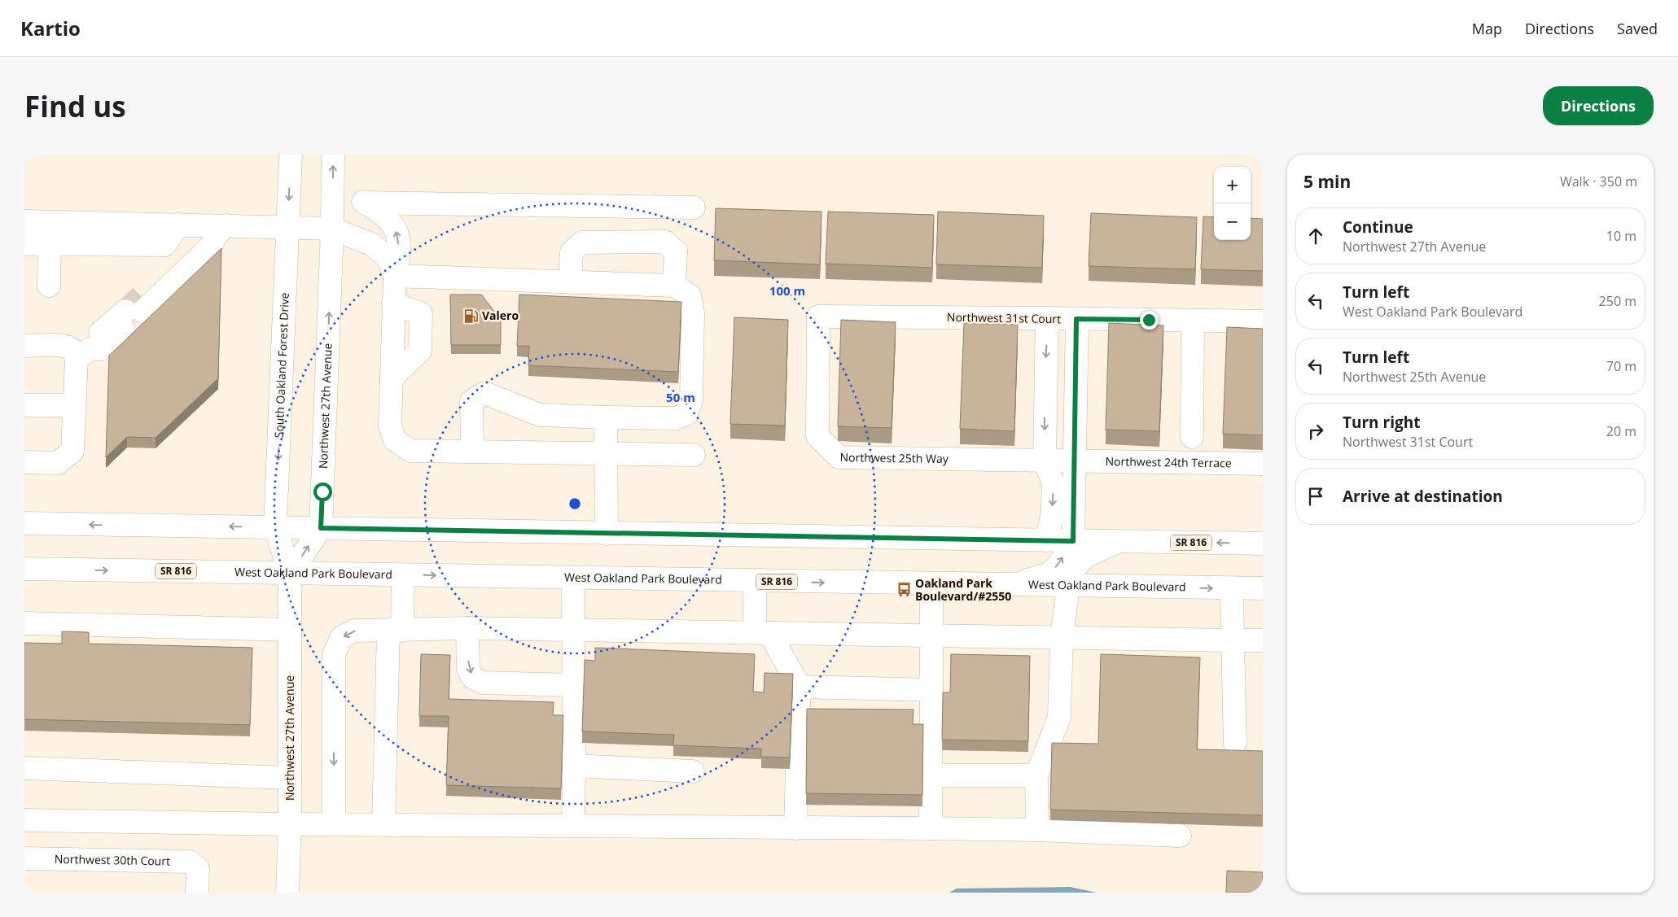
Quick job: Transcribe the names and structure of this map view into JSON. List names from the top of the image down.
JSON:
{
  "streets": {
    "street": [
      "Northwest 31st Court",
      "South Oakland Forest Drive",
      "Northwest 27th Avenue",
      "Northwest 25th Way",
      "Northwest 24th Terrace",
      "SR 816",
      "West Oakland Park Boulevard",
      "Northwest 30th Court"
    ]
  },
  "crossings": [
    ["Northwest 31st Court", "Northwest 25th Way"],
    ["South Oakland Forest Drive", "Northwest 27th Avenue"],
    ["South Oakland Forest Drive", "SR 816"],
    ["South Oakland Forest Drive", "West Oakland Park Boulevard"],
    ["Northwest 27th Avenue", "SR 816"],
    ["Northwest 27th Avenue", "West Oakland Park Boulevard"],
    ["Northwest 25th Way", "Northwest 24th Terrace"]
  ],
  "one_way": ["South Oakland Forest Drive", "Northwest 27th Avenue"],
  "places": {
    "fuel station": ["Valero"],
    "bus stop": ["Oakland Park Boulevard/#2550"]
  },
  "page": {
    "header": "Kartio",
    "nav": ["Map", "Directions", "Saved"],
    "buttons": "Directions",
    "title": "Find us",
    "heading": ["5 min", "Walk · 350 m"],
    "map_buttons": ["+", "−"],
    "list": [
      ["Continue", "Northwest 27th Avenue", "10 m"],
      ["Turn left", "West Oakland Park Boulevard", "250 m"],
      ["Turn left", "Northwest 25th Avenue", "70 m"],
      ["Turn right", "Northwest 31st Court", "20 m"],
      "Arrive at destination"
    ]
  },
  "rings": ["100 m", "50 m"]
}
